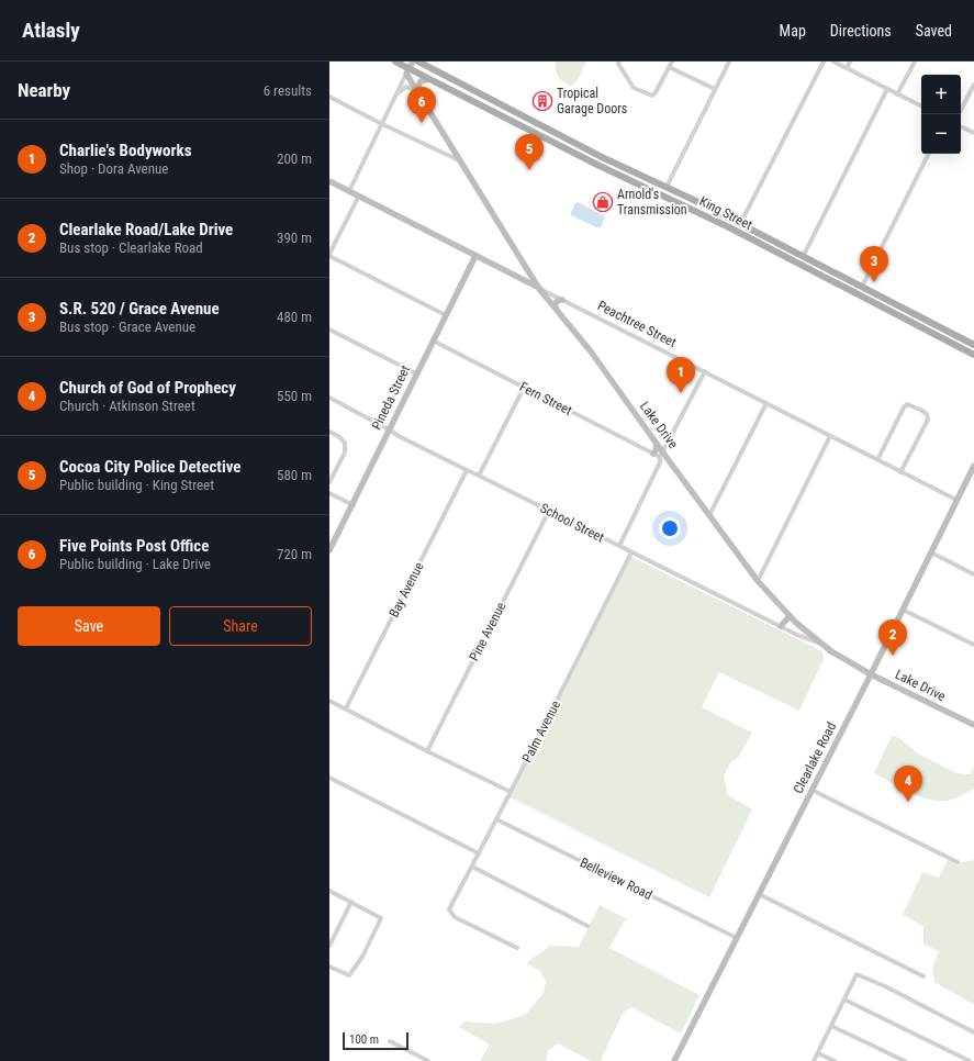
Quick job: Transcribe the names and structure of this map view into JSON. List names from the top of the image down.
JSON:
{
  "streets": {
    "main road": ["King Street"],
    "street": [
      "Peachtree Street",
      "Pineda Street",
      "Fern Street",
      "Lake Drive",
      "School Street",
      "Bay Avenue",
      "Pine Avenue",
      "Palm Avenue",
      "Clearlake Road",
      "Belleview Road"
    ]
  },
  "crossings": [
    ["King Street", "Lake Drive"],
    ["Peachtree Street", "Pineda Street"],
    ["Peachtree Street", "Lake Drive"],
    ["Peachtree Street", "Clearlake Road"],
    ["Pineda Street", "Fern Street"],
    ["Pineda Street", "School Street"],
    ["Fern Street", "Lake Drive"],
    ["Lake Drive", "School Street"],
    ["Lake Drive", "Clearlake Road"],
    ["School Street", "Bay Avenue"],
    ["School Street", "Pine Avenue"],
    ["School Street", "Palm Avenue"],
    ["Palm Avenue", "Belleview Road"],
    ["Clearlake Road", "Belleview Road"]
  ],
  "places": {
    "building": ["Tropical Garage Doors"],
    "shop": ["Arnold's Transmission"]
  },
  "scale_bar": "100 m",
  "page": {
    "header": "Atlasly",
    "nav": ["Map", "Directions", "Saved"],
    "heading": ["Nearby", "6 results"],
    "map_buttons": ["+", "−"],
    "pins": [
      "6",
      "5",
      "3",
      "1",
      "2",
      "4"
    ],
    "list": [
      {
        "mark": "1",
        "name": "Charlie's Bodyworks",
        "note": "Shop · Dora Avenue",
        "value": "200 m"
      },
      {
        "mark": "2",
        "name": "Clearlake Road/Lake Drive",
        "note": "Bus stop · Clearlake Road",
        "value": "390 m"
      },
      {
        "mark": "3",
        "name": "S.R. 520 / Grace Avenue",
        "note": "Bus stop · Grace Avenue",
        "value": "480 m"
      },
      {
        "mark": "4",
        "name": "Church of God of Prophecy",
        "note": "Church · Atkinson Street",
        "value": "550 m"
      },
      {
        "mark": "5",
        "name": "Cocoa City Police Detective",
        "note": "Public building · King Street",
        "value": "580 m"
      },
      {
        "mark": "6",
        "name": "Five Points Post Office",
        "note": "Public building · Lake Drive",
        "value": "720 m"
      }
    ],
    "buttons": ["Save", "Share"],
    "scale": "100 m"
  }
}
